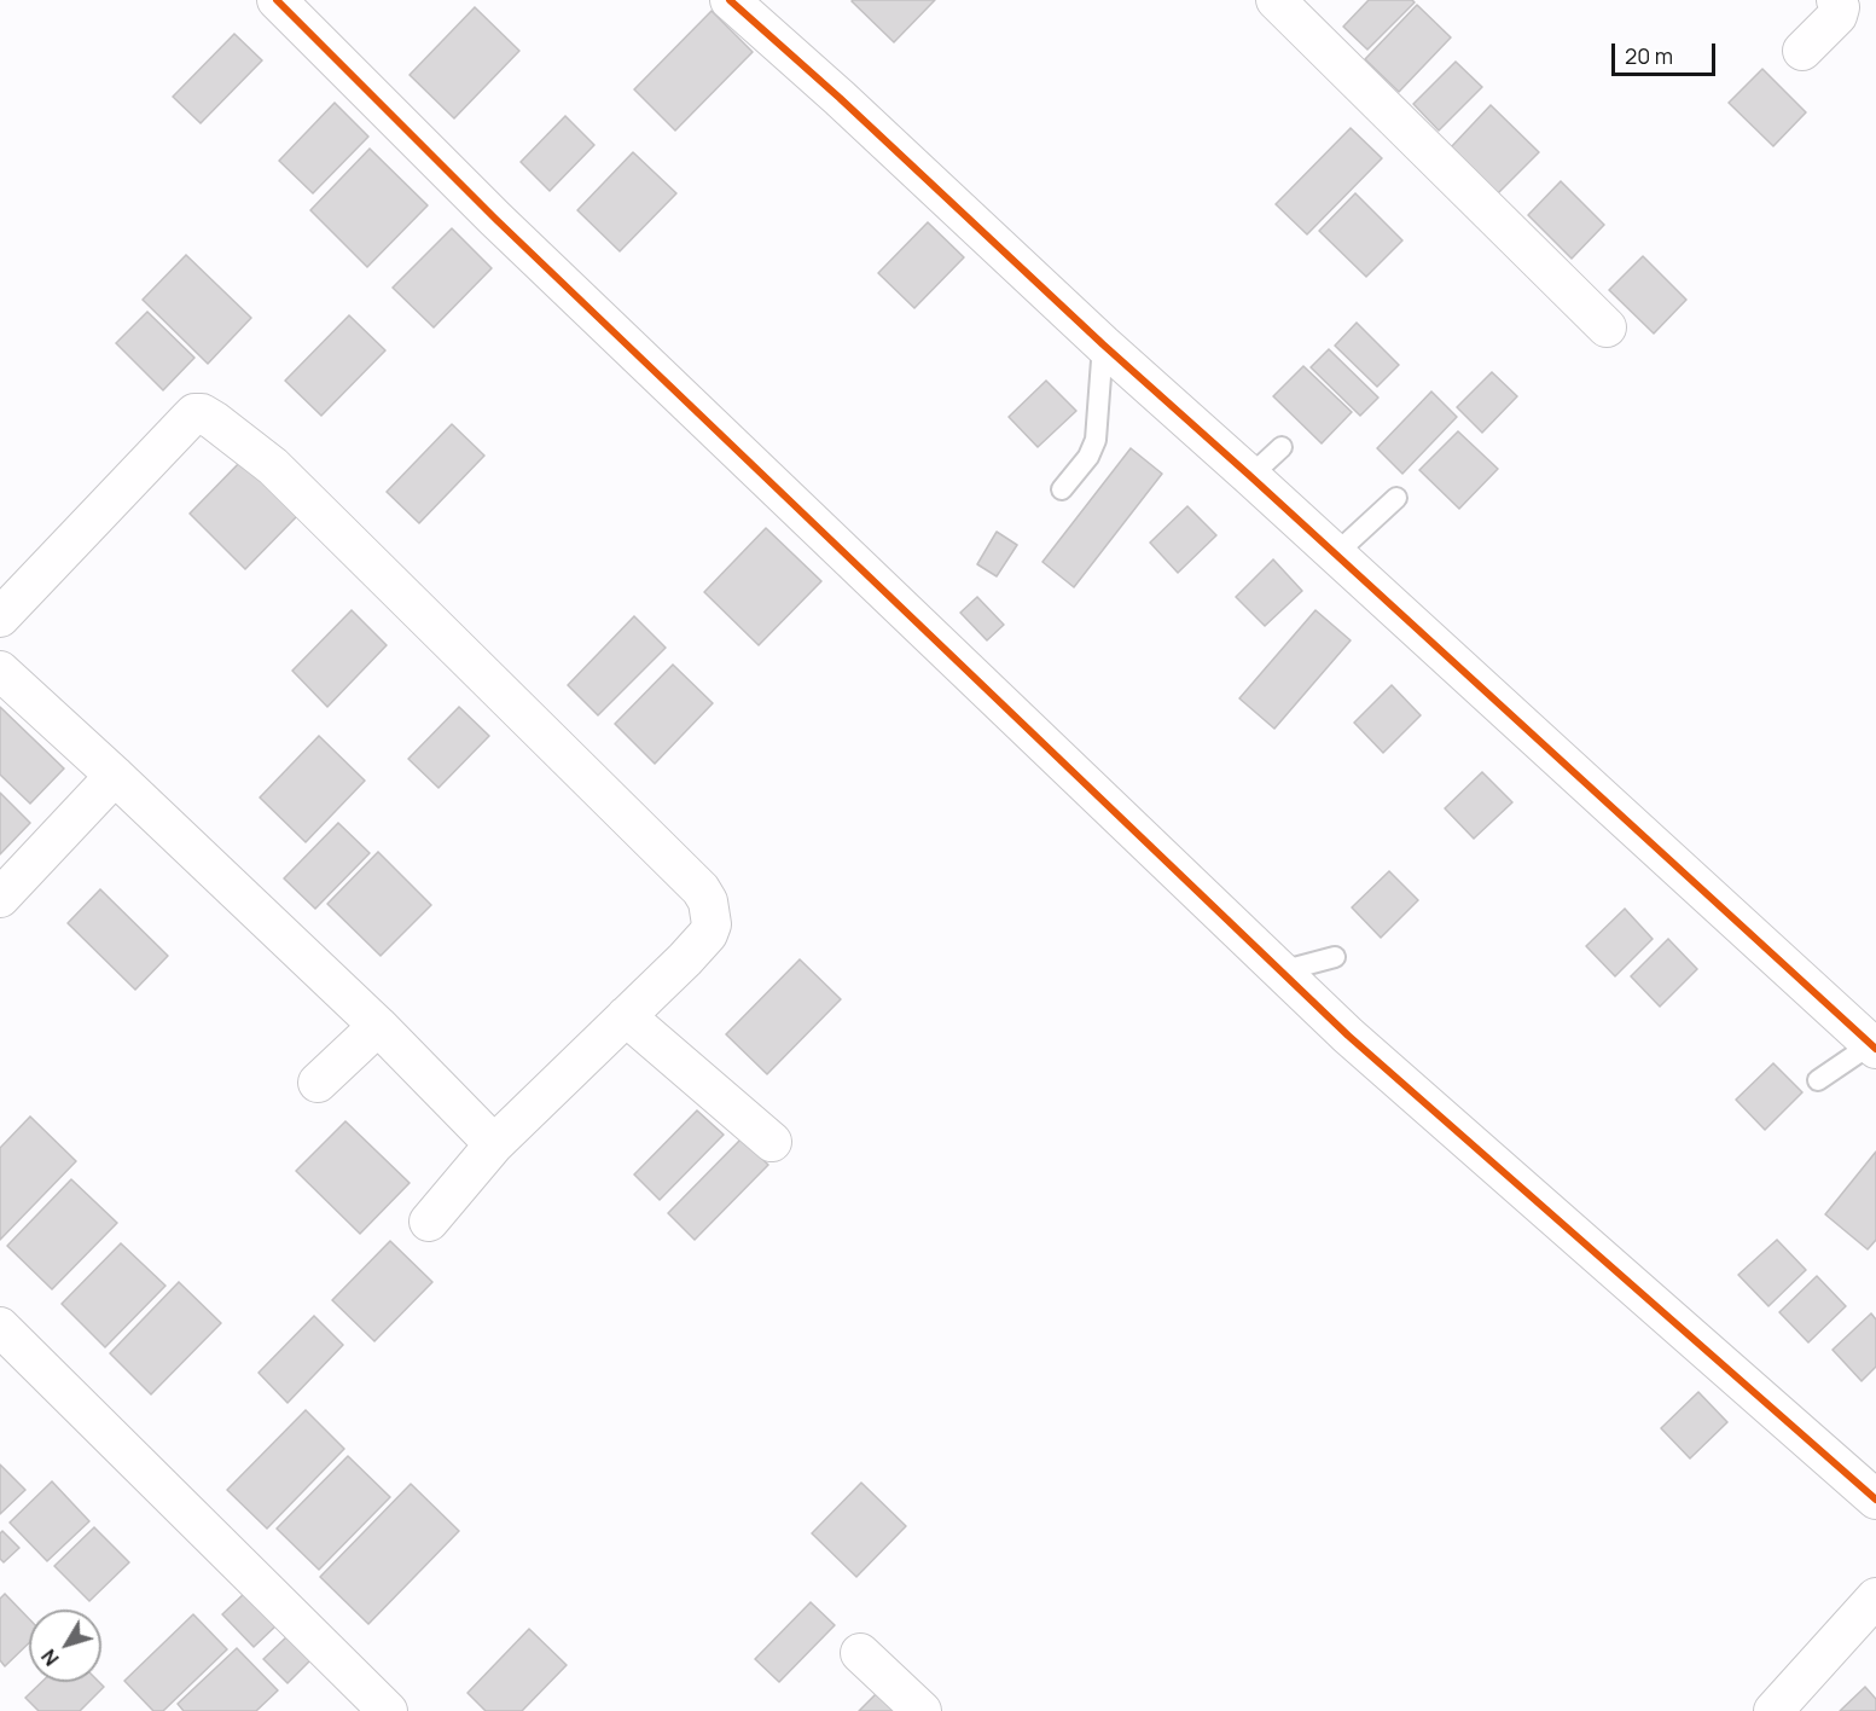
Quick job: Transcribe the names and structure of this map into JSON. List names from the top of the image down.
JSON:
{
  "scale_bar": "20 m",
  "north": "bottom left"
}
